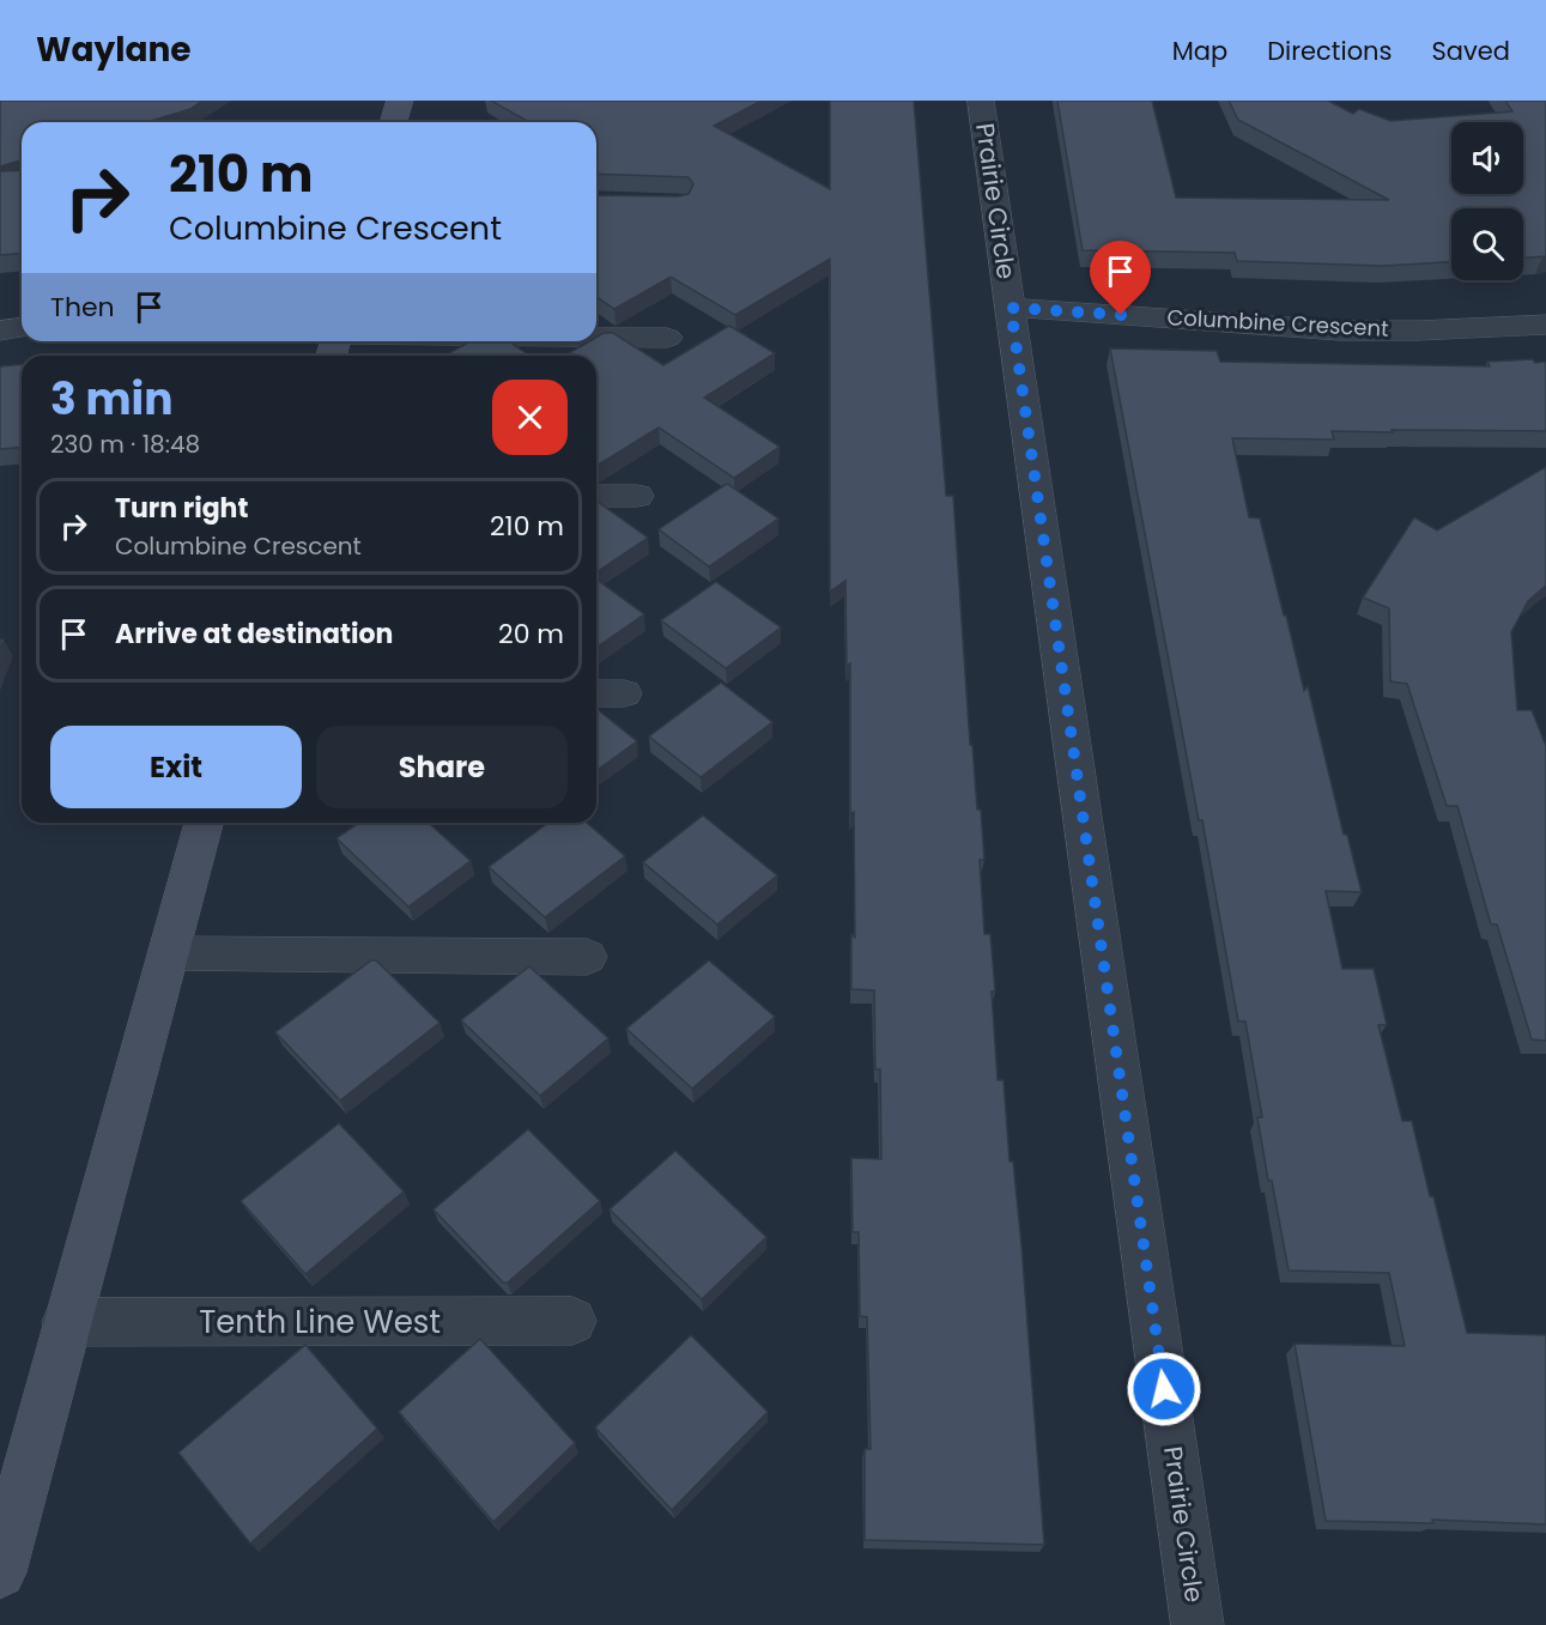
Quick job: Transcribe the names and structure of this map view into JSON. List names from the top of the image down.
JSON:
{
  "streets": {
    "street": ["Prairie Circle", "Columbine Crescent", "Tenth Line West"]
  },
  "crossings": [
    ["Prairie Circle", "Columbine Crescent"]
  ],
  "page": {
    "header": "Waylane",
    "nav": ["Map", "Directions", "Saved"],
    "turn": ["210 m", "Columbine Crescent"],
    "then": "Then",
    "heading": ["3 min", "230 m · 18:48"],
    "list": [
      {
        "name": "Turn right",
        "note": "Columbine Crescent",
        "value": "210 m"
      },
      {
        "name": "Arrive at destination",
        "value": "20 m"
      }
    ],
    "buttons": ["Exit", "Share"]
  }
}
